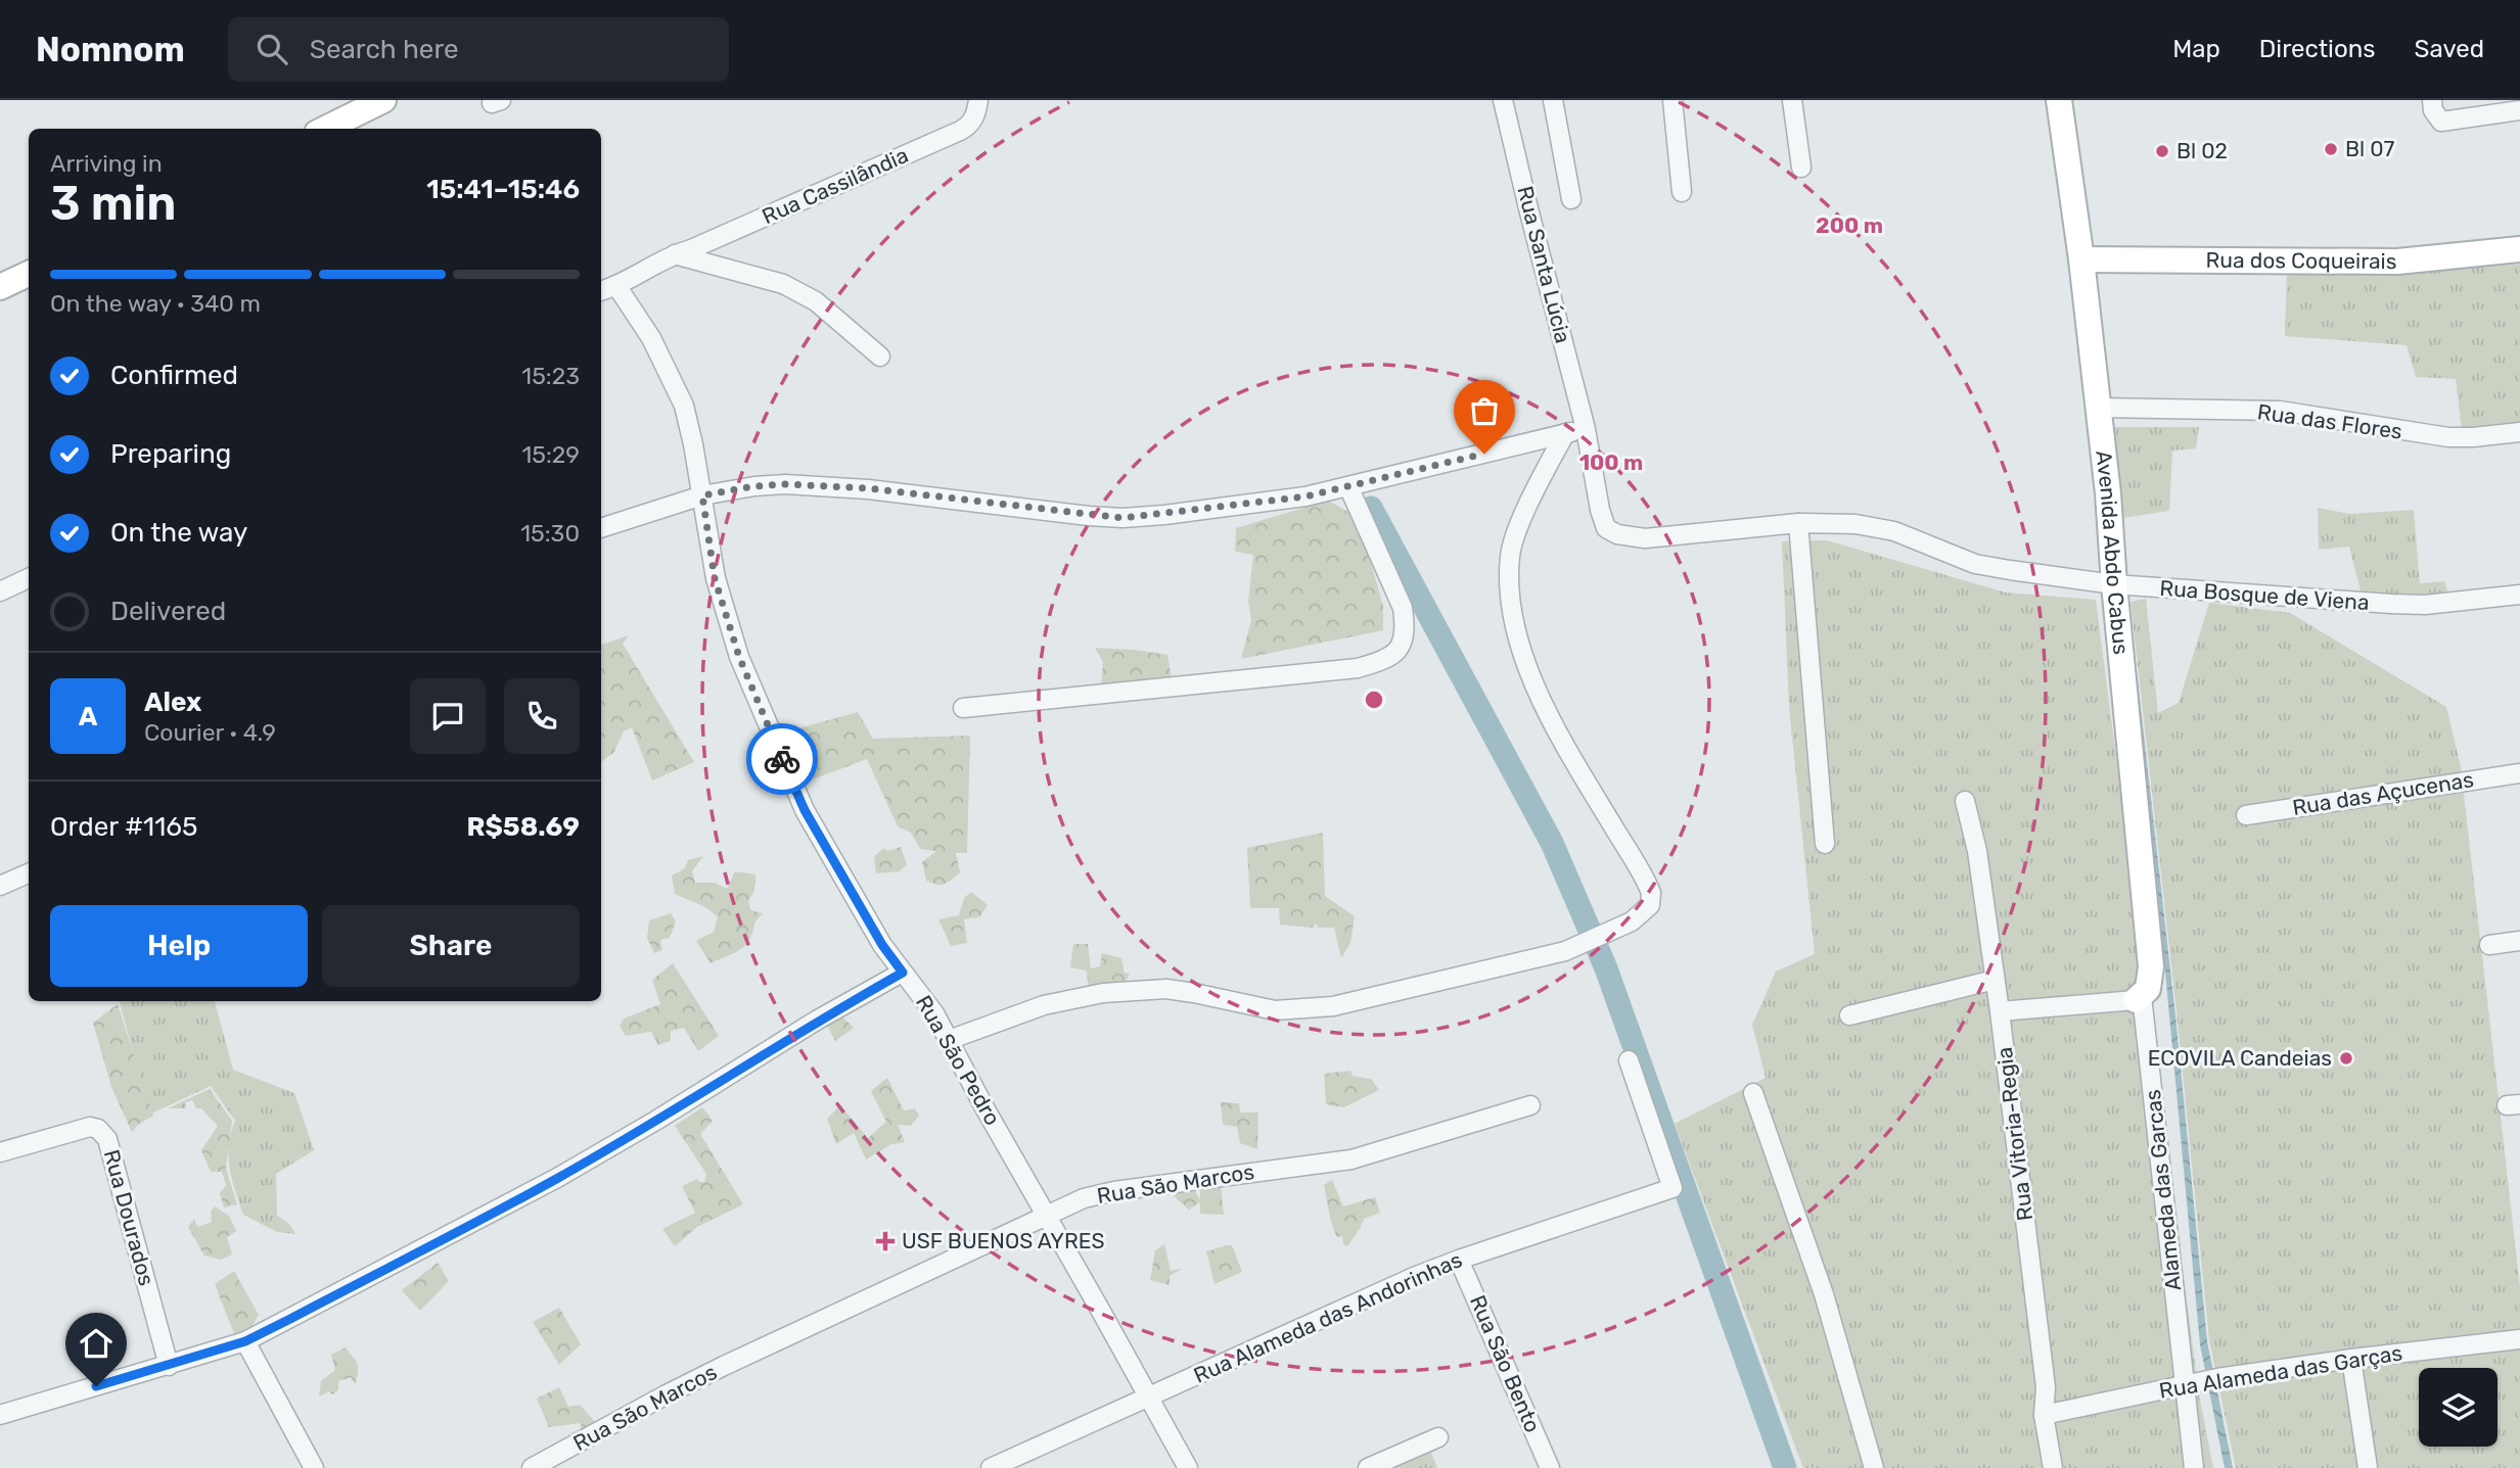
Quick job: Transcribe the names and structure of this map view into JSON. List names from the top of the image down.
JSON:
{
  "streets": {
    "main road": ["Rua dos Coqueirais", "Avenida Abdo Cabus"],
    "street": [
      "Rua Cassilândia",
      "Rua Santa Lúcia",
      "Rua das Flores",
      "Rua Bosque de Viena",
      "Rua das Açucenas",
      "Rua São Pedro",
      "Rua Vitoria-Regia",
      "Rua São Marcos",
      "Alameda das Garcas",
      "Rua Dourados",
      "Rua Alameda das Andorinhas",
      "Rua São Bento",
      "Rua Alameda das Garças"
    ]
  },
  "crossings": [
    ["Rua Cassilândia", "Rua São Pedro"],
    ["Rua dos Coqueirais", "Avenida Abdo Cabus"],
    ["Rua Santa Lúcia", "Rua Bosque de Viena"],
    ["Rua das Flores", "Avenida Abdo Cabus"],
    ["Avenida Abdo Cabus", "Rua Bosque de Viena"],
    ["Avenida Abdo Cabus", "Alameda das Garcas"],
    ["Rua São Pedro", "Rua São Marcos"],
    ["Rua São Pedro", "Rua Alameda das Andorinhas"],
    ["Rua Vitoria-Regia", "Rua Alameda das Garças"],
    ["Alameda das Garcas", "Rua Alameda das Garças"],
    ["Rua Alameda das Andorinhas", "Rua São Bento"]
  ],
  "places": {
    "other": ["Bl 07", "Bl 02", "ECOVILA Candeias"],
    "health": ["USF BUENOS AYRES"]
  },
  "page": {
    "header": "Nomnom",
    "search": "Search here",
    "nav": ["Map", "Directions", "Saved"],
    "heading": ["3 min", "Arriving in", "15:41–15:46"],
    "panel": [
      "Alex",
      "Courier · 4.9",
      "Order #1165",
      "R$58.69"
    ],
    "bar": "On the way · 340 m",
    "list": [
      ["Confirmed", "15:23"],
      ["Preparing", "15:29"],
      ["On the way", "15:30"],
      "Delivered"
    ],
    "round": "A",
    "buttons": ["Help", "Share"]
  },
  "rings": ["200 m", "100 m"]
}
